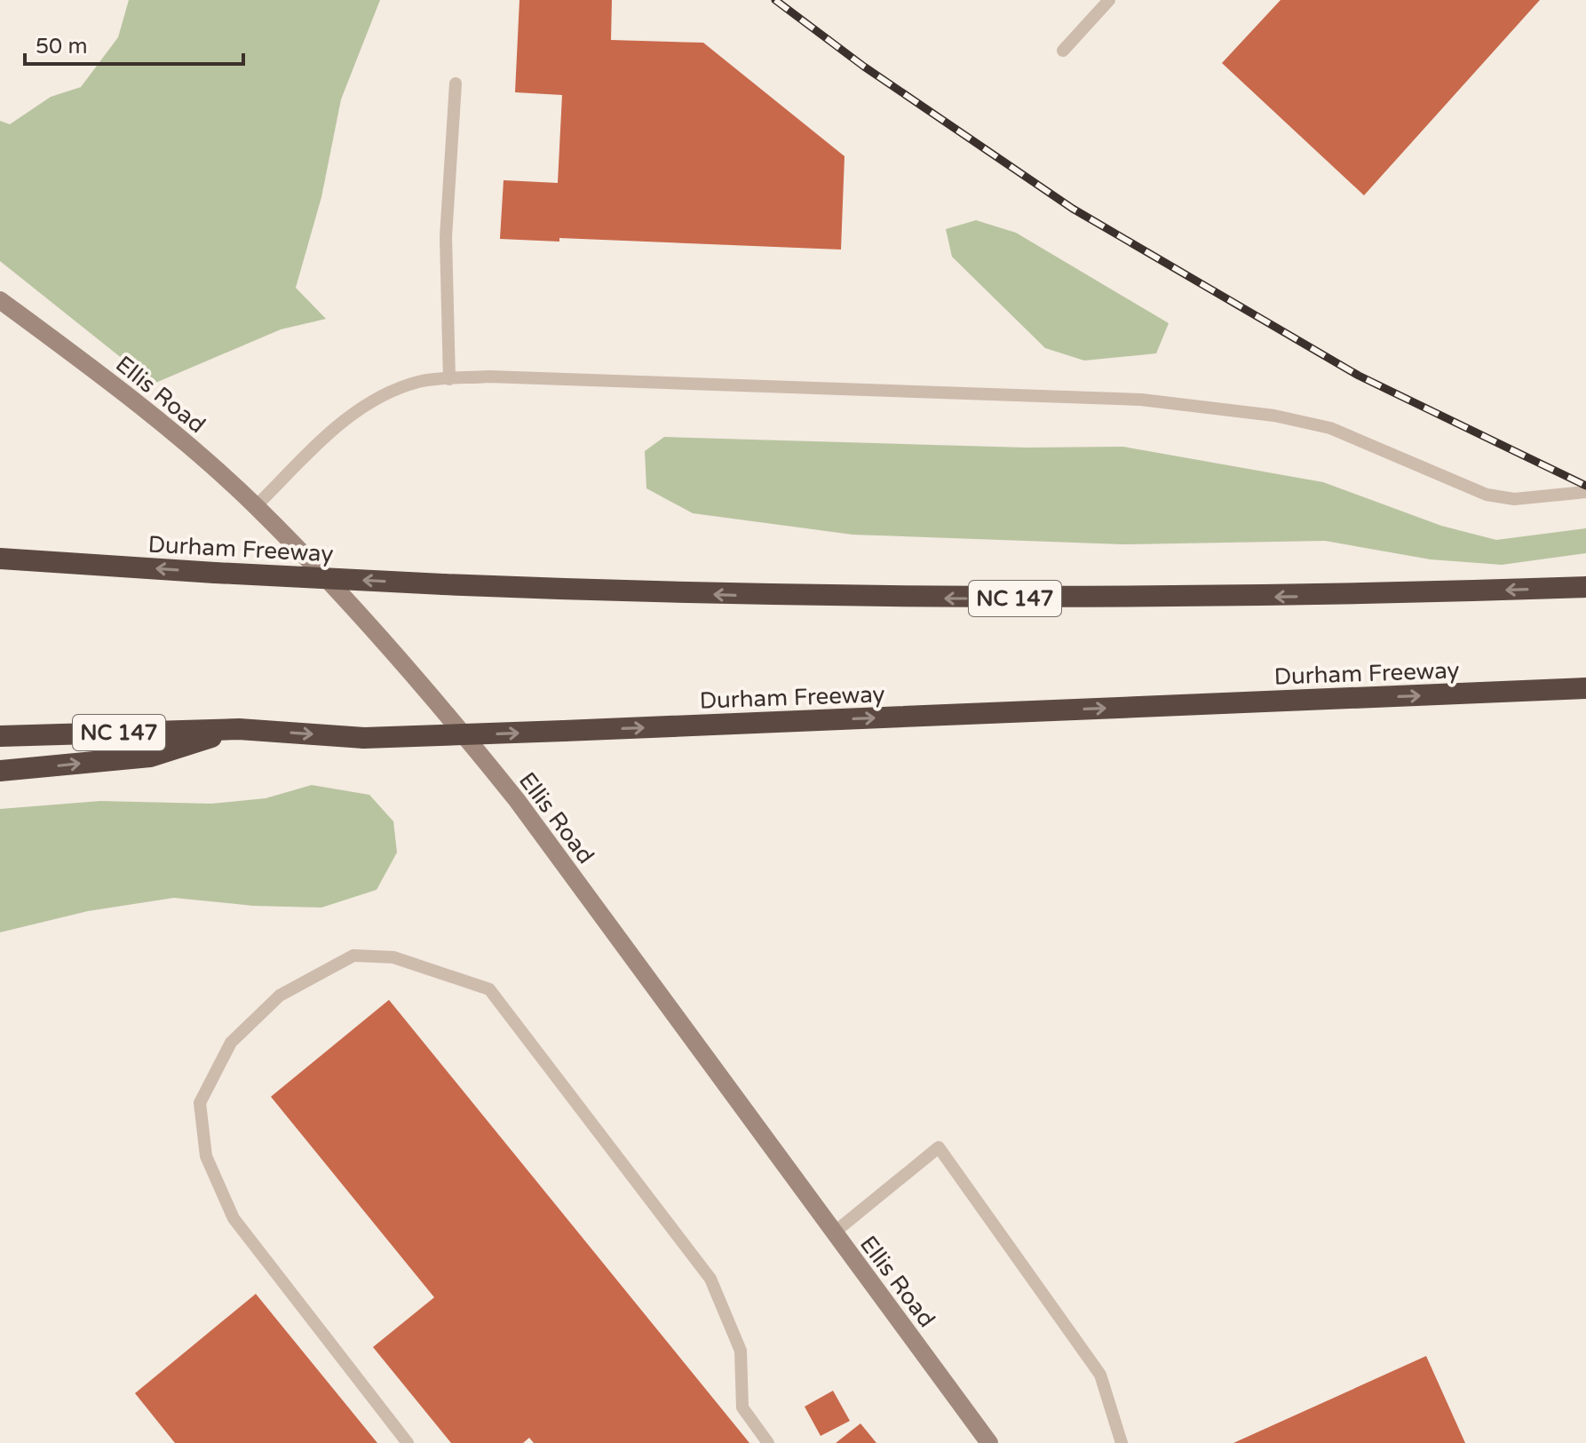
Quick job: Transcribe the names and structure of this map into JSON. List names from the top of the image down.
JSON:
{
  "streets": {
    "highway": ["Durham Freeway", "NC 147"],
    "main road": ["Ellis Road"]
  },
  "scale_bar": "50 m"
}
